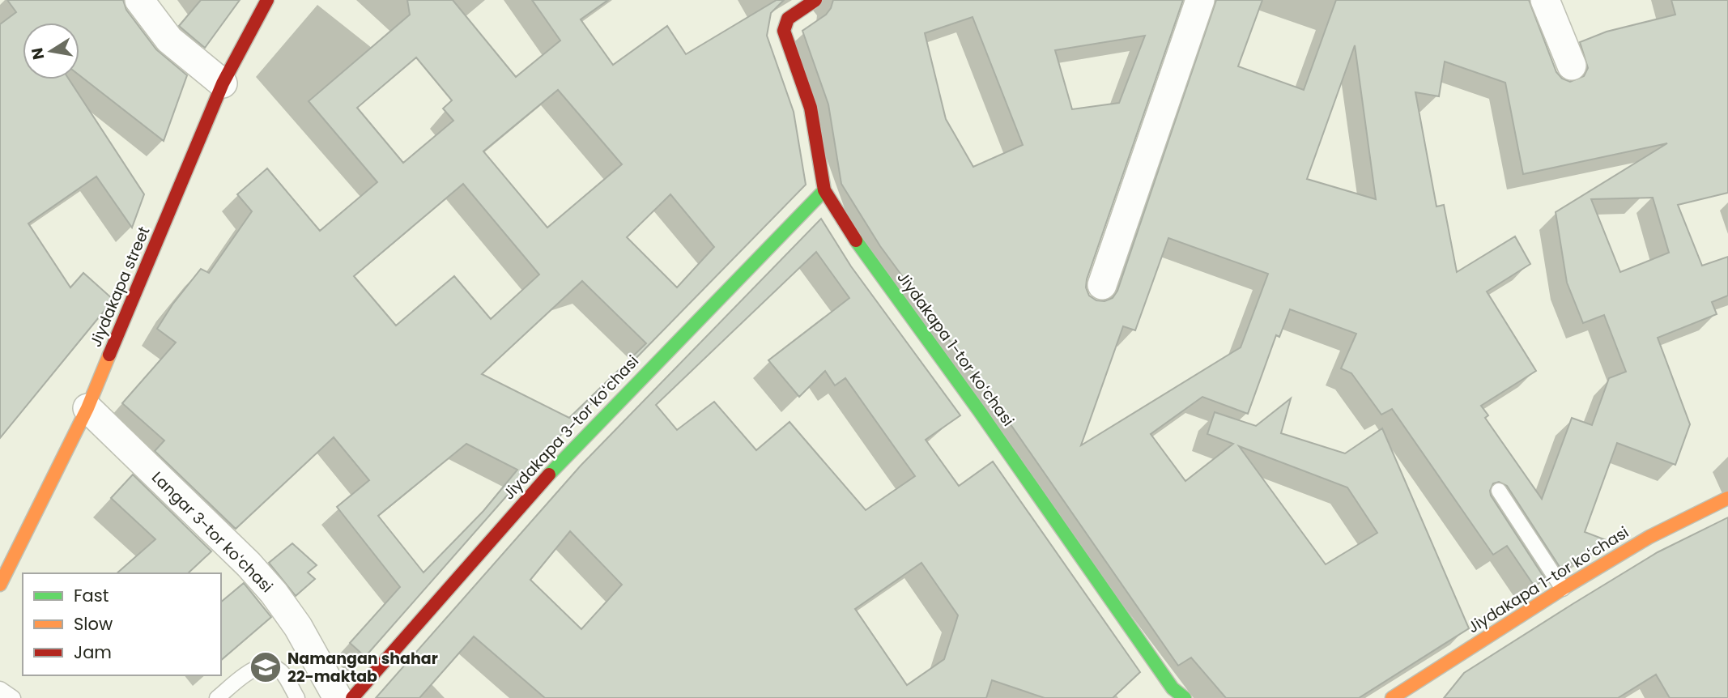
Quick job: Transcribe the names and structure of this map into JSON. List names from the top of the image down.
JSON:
{
  "streets": {
    "street": [
      "Jiydakapa street",
      "Jiydakapa 1-tor koʻchasi",
      "Jiydakapa 3-tor koʻchasi",
      "Langar 3-tor koʻchasi"
    ]
  },
  "crossings": [
    ["Jiydakapa street", "Langar 3-tor koʻchasi"],
    ["Jiydakapa 1-tor koʻchasi", "Jiydakapa 3-tor koʻchasi"]
  ],
  "places": {
    "school or university": ["Namangan shahar 22-maktab"]
  },
  "legend": ["Fast", "Slow", "Jam"],
  "north": "left"
}
